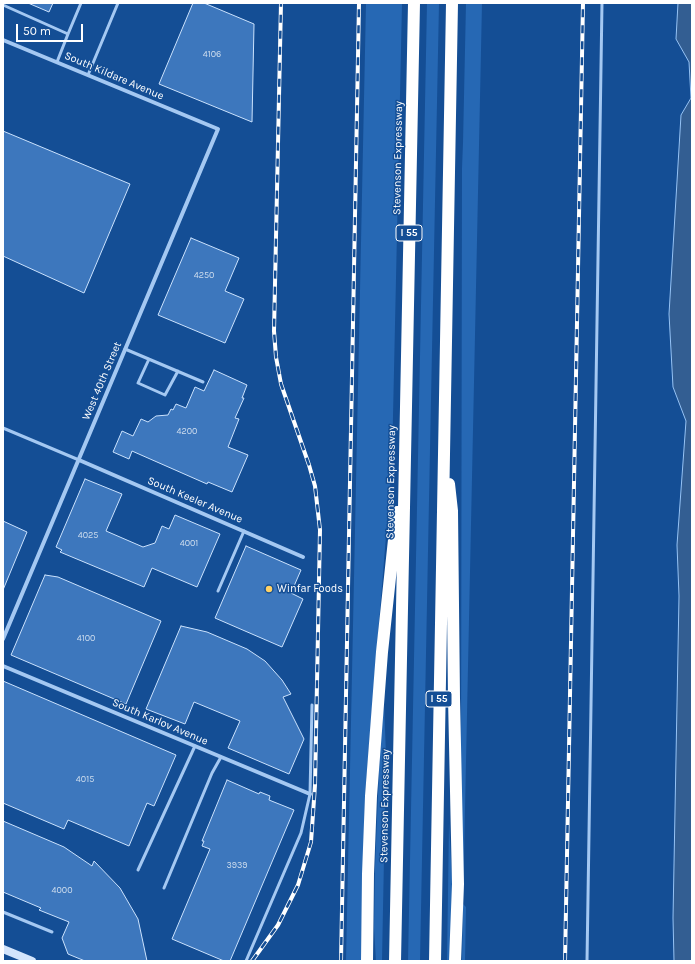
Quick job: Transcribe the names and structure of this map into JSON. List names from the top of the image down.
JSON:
{
  "streets": {
    "highway": ["Stevenson Expressway", "I 55"],
    "street": [
      "South Kildare Avenue",
      "West 40th Street",
      "South Keeler Avenue",
      "South Karlov Avenue"
    ]
  },
  "crossings": [
    ["South Kildare Avenue", "West 40th Street"],
    ["West 40th Street", "South Keeler Avenue"]
  ],
  "places": ["Winfar Foods"],
  "house_numbers": [
    "4106",
    "4250",
    "4200",
    "4025",
    "4001",
    "4100",
    "4015",
    "3939",
    "4000"
  ],
  "scale_bar": "50 m"
}
